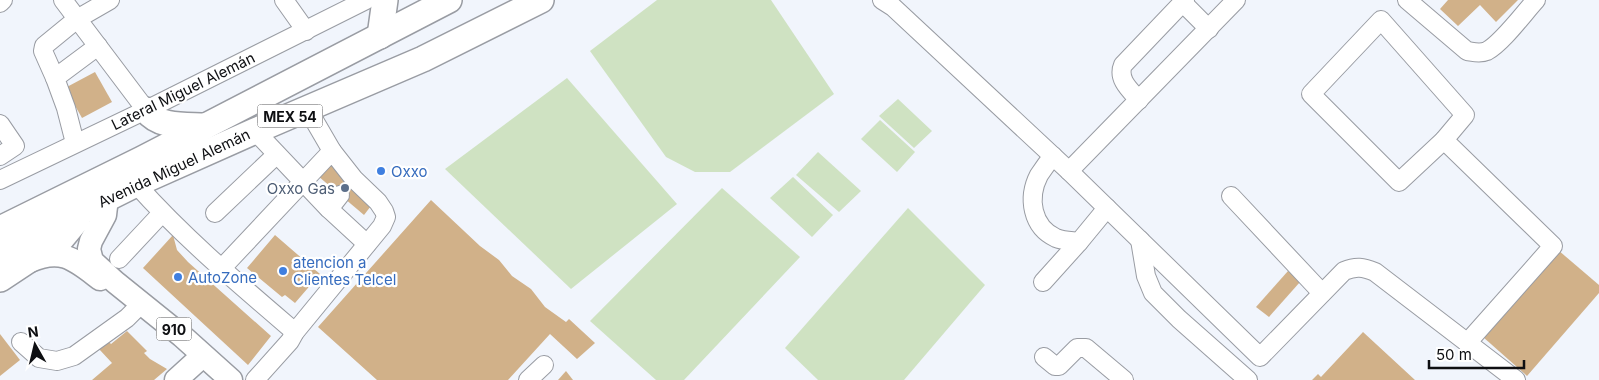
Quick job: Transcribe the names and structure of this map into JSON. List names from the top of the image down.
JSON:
{
  "streets": {
    "highway": ["MEX 54", "Avenida Miguel Alemán"],
    "main road": ["910"],
    "street": ["Lateral Miguel Alemán"]
  },
  "crossings": [
    ["Avenida Miguel Alemán", "910"]
  ],
  "places": [
    "Oxxo",
    "Oxxo Gas",
    "atencion a Clientes Telcel",
    "AutoZone"
  ],
  "scale_bar": "50 m",
  "north": "top"
}
